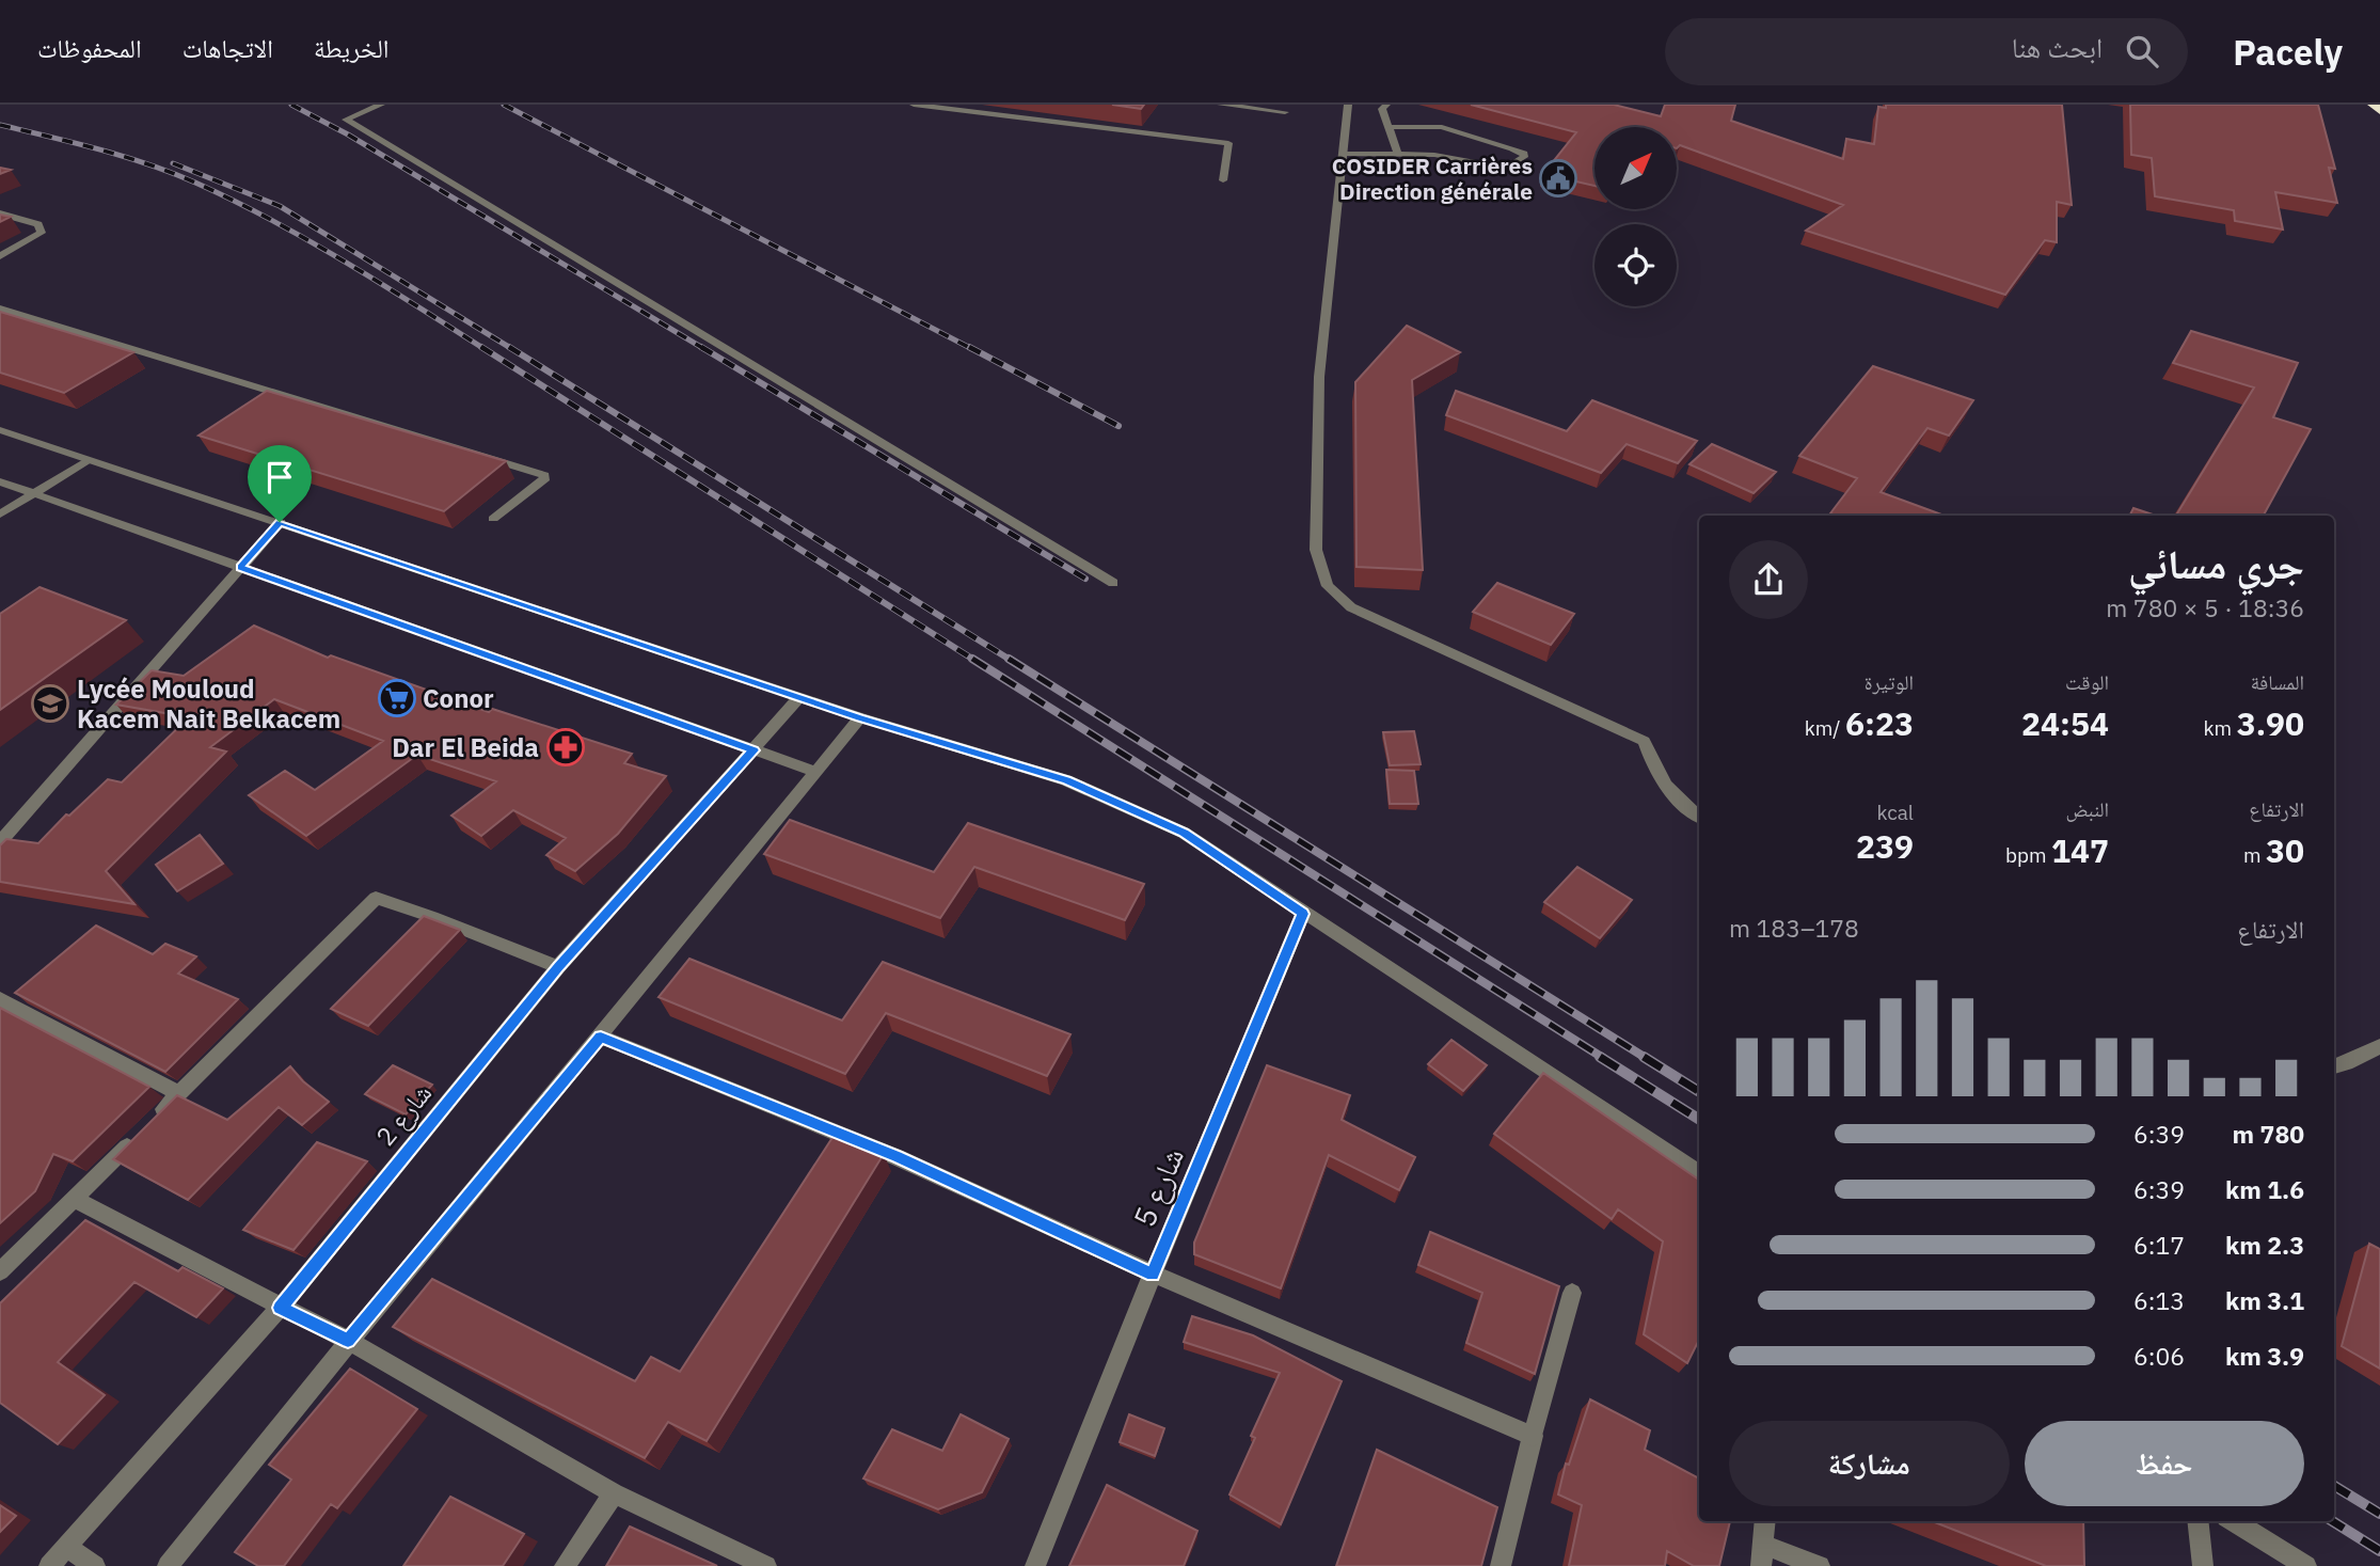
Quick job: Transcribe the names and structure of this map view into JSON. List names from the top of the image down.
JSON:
{
  "streets": {
    "street": ["شارع 2", "شارع 5"]
  },
  "places": {
    "public building": ["COSIDER Carrières Direction générale"],
    "supermarket": ["Conor"],
    "school or university": ["Lycée Mouloud Kacem Nait Belkacem"],
    "pharmacy": ["Dar El Beida"]
  },
  "north": "top right",
  "page": {
    "header": "Pacely",
    "search": "ابحث هنا",
    "nav": ["الخريطة", "الاتجاهات", "المحفوظات"],
    "heading": ["جري مسائي", "18:36 · 5 × 780 m"],
    "stats": [
      ["المسافة", "3.90 km"],
      ["الوقت", "24:54"],
      ["الوتيرة", "6:23 /km"],
      ["الارتفاع", "30 m"],
      ["النبض", "147 bpm"],
      ["kcal", "239"]
    ],
    "chart": ["الارتفاع", "178–183 m"],
    "list": [
      {
        "name": "780 m",
        "note": "6:39"
      },
      {
        "name": "1.6 km",
        "note": "6:39"
      },
      {
        "name": "2.3 km",
        "note": "6:17"
      },
      {
        "name": "3.1 km",
        "note": "6:13"
      },
      {
        "name": "3.9 km",
        "note": "6:06"
      }
    ],
    "buttons": ["حفظ", "مشاركة"]
  }
}
